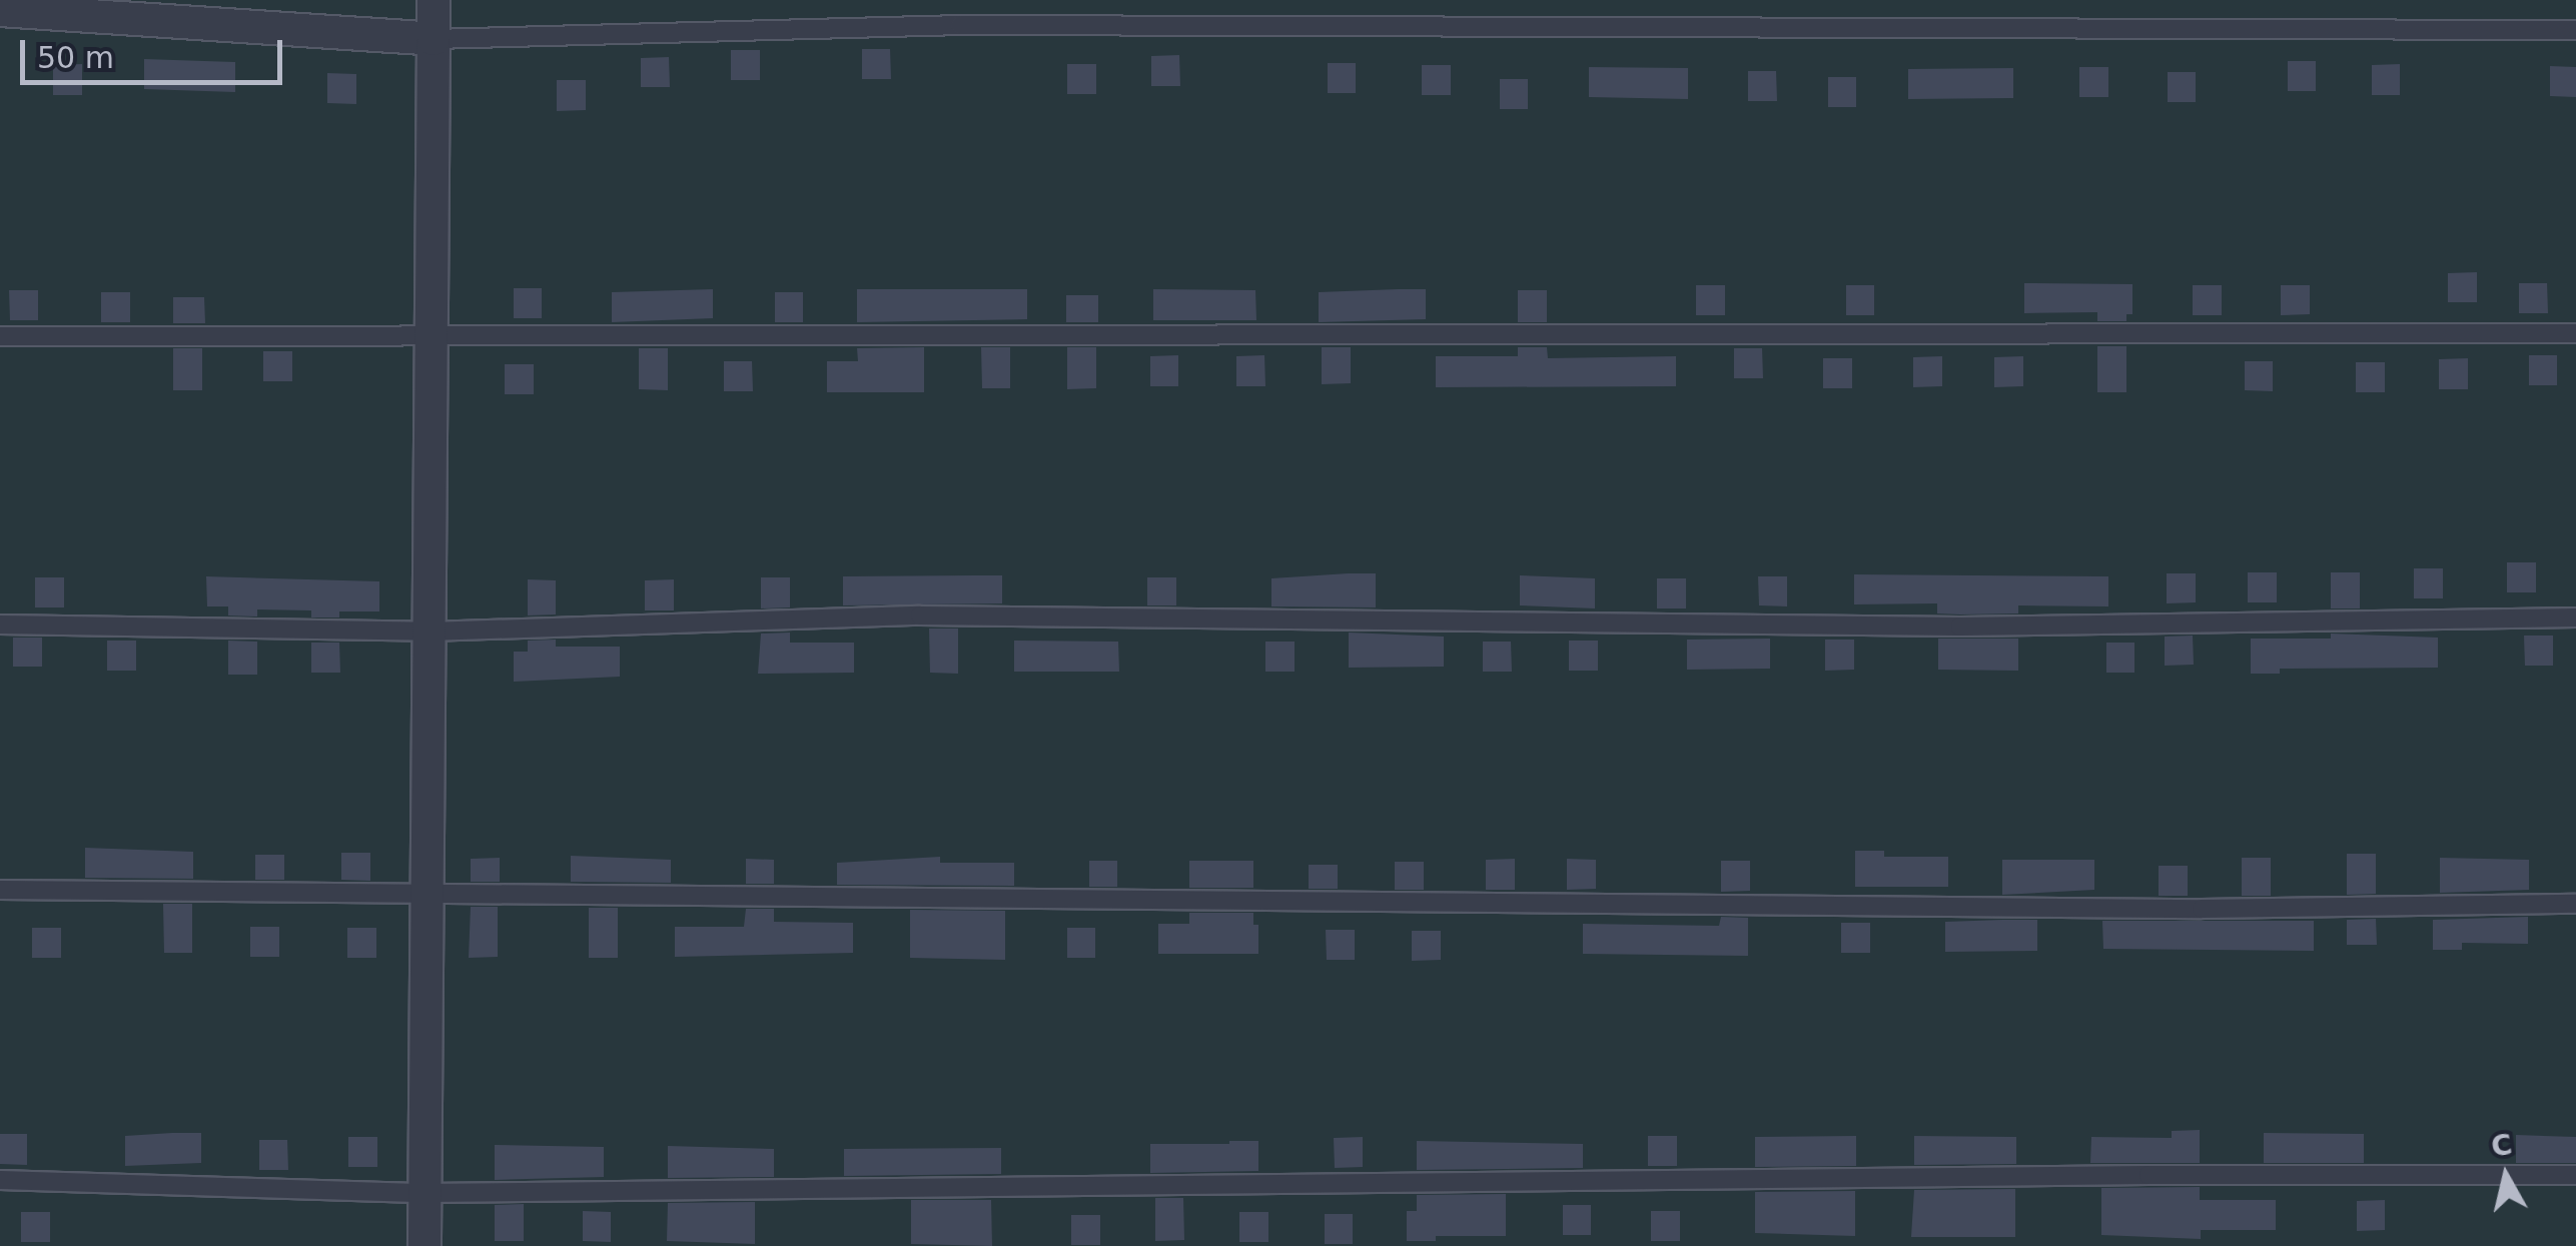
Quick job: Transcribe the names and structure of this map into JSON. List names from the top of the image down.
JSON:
{
  "scale_bar": "50 m",
  "north": "top"
}
